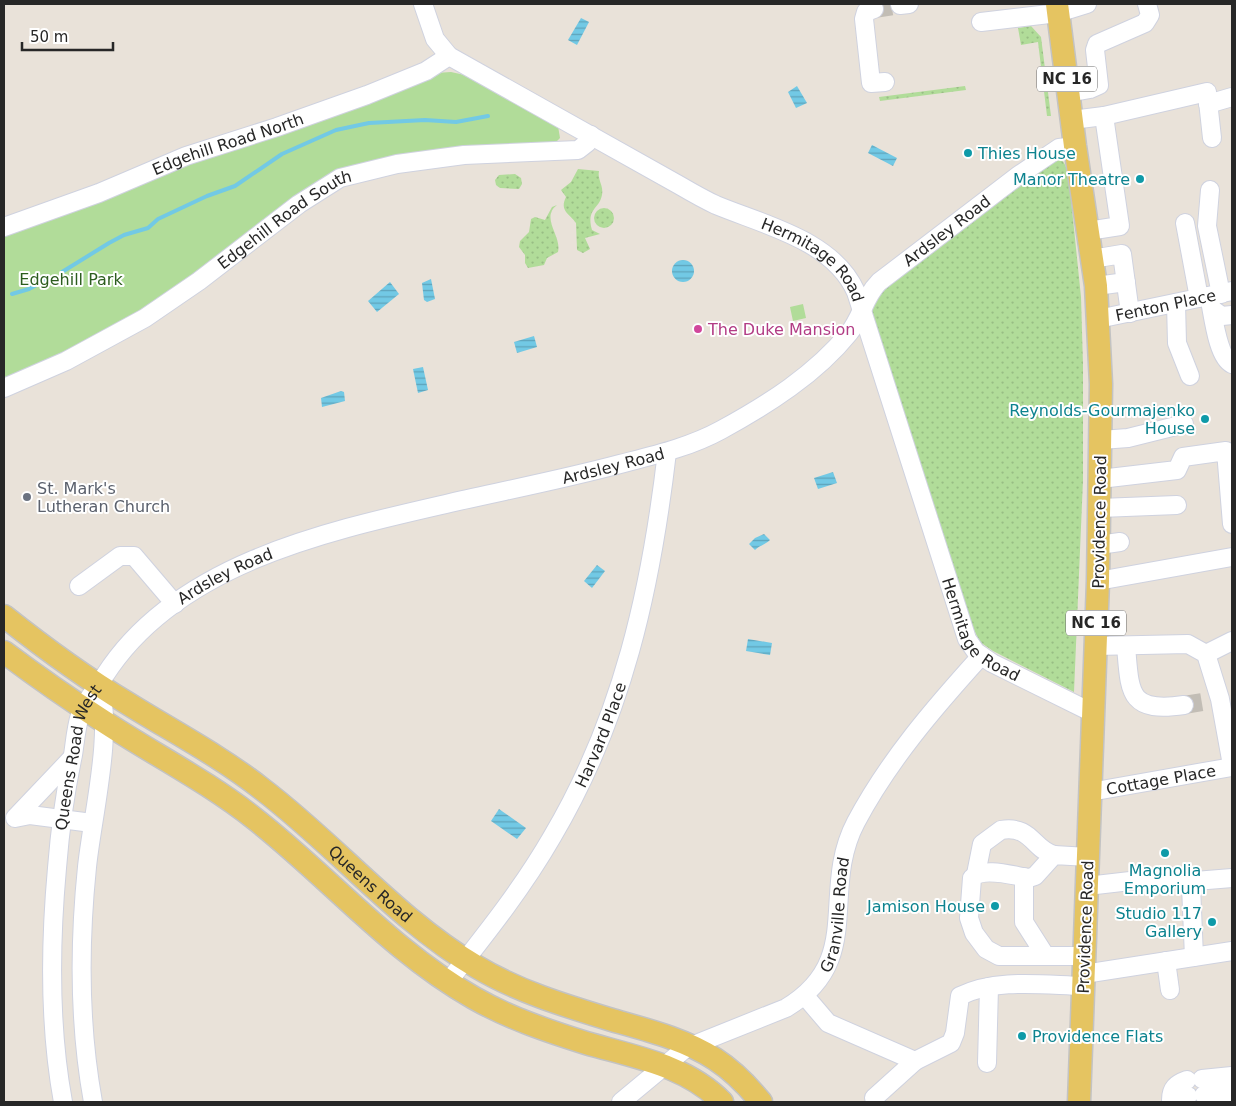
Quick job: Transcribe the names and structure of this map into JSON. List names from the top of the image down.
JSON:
{
  "streets": {
    "main road": ["NC 16", "Providence Road", "Queens Road"],
    "street": [
      "Edgehill Road North",
      "Edgehill Road South",
      "Ardsley Road",
      "Hermitage Road",
      "Fenton Place",
      "Harvard Place",
      "Queens Road West",
      "Cottage Place",
      "Granville Road"
    ]
  },
  "crossings": [
    ["Edgehill Road North", "Hermitage Road"],
    ["Edgehill Road South", "Hermitage Road"],
    ["Ardsley Road", "Hermitage Road"],
    ["Ardsley Road", "Providence Road"],
    ["Ardsley Road", "Harvard Place"],
    ["Ardsley Road", "Queens Road West"],
    ["Ardsley Road", "Queens Road"],
    ["Hermitage Road", "Providence Road"],
    ["Hermitage Road", "Granville Road"],
    ["Fenton Place", "Providence Road"],
    ["Providence Road", "Cottage Place"],
    ["Harvard Place", "Queens Road"],
    ["Queens Road West", "Queens Road"],
    ["Queens Road", "Granville Road"]
  ],
  "parks": ["Edgehill Park"],
  "places": [
    "Thies House",
    "Manor Theatre",
    "The Duke Mansion",
    "Reynolds-Gourmajenko House",
    "St. Mark's Lutheran Church",
    "Magnolia Emporium",
    "Jamison House",
    "Studio 117 Gallery",
    "Providence Flats"
  ],
  "scale_bar": "50 m"
}
